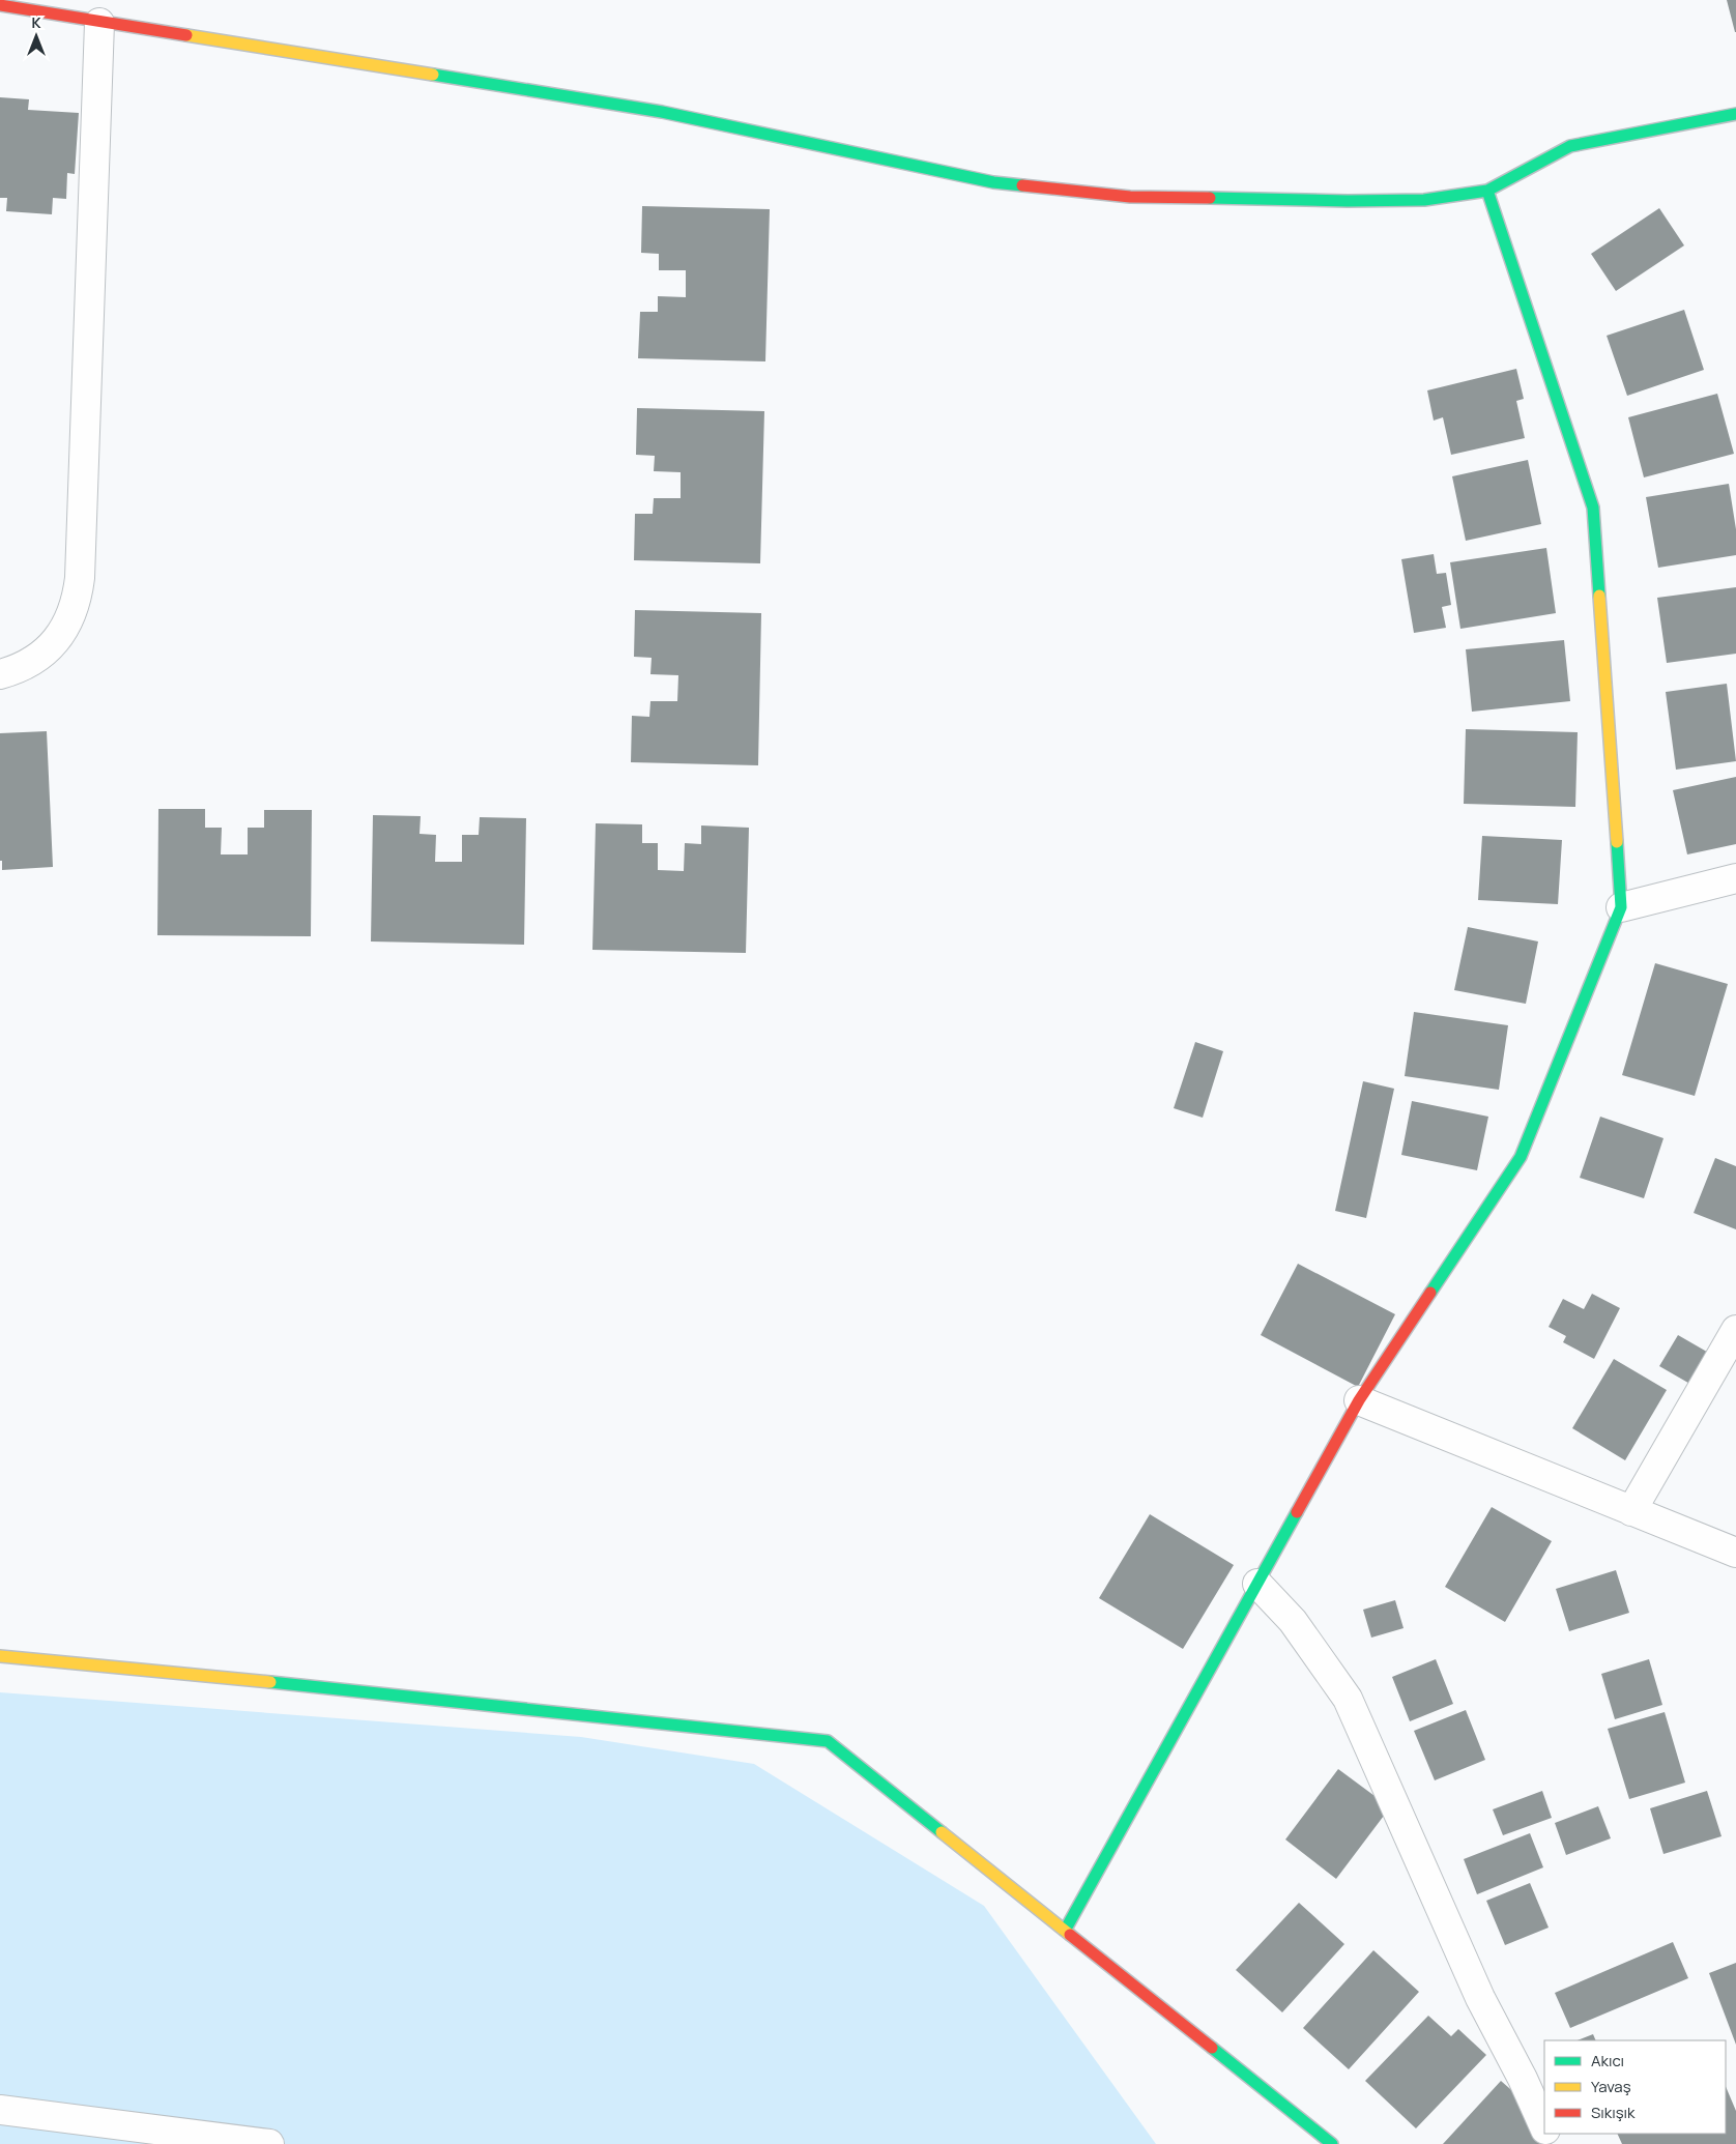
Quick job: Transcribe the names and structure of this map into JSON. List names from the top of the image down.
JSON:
{
  "legend": ["Akıcı", "Yavaş", "Sıkışık"],
  "north": "top"
}
